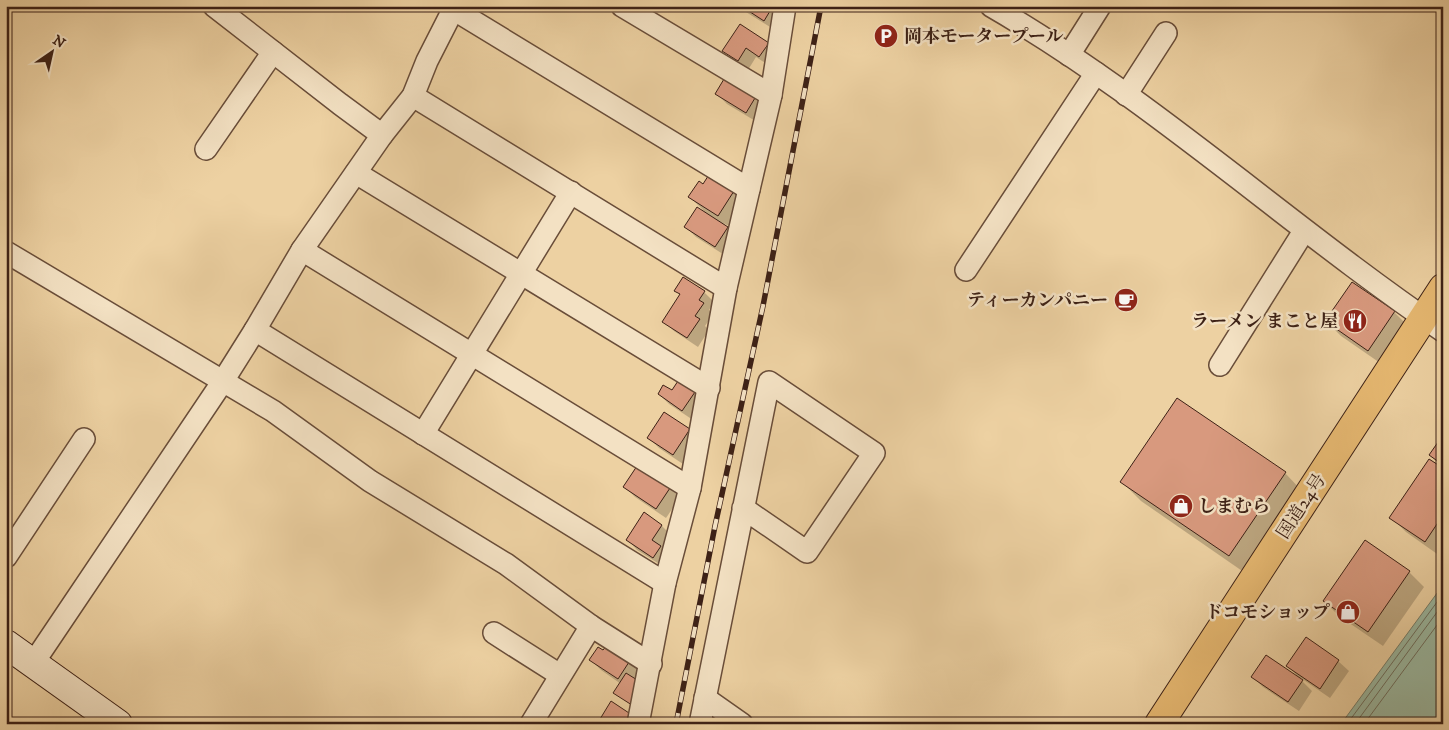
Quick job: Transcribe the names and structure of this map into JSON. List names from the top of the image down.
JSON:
{
  "streets": {
    "highway": ["国道24号"]
  },
  "places": {
    "parking": ["岡本モータープール"],
    "cafe": ["ティーカンパニー"],
    "restaurant": ["ラーメン まこと屋"],
    "shop": ["しまむら", "ドコモショップ"]
  },
  "north": "top right"
}
